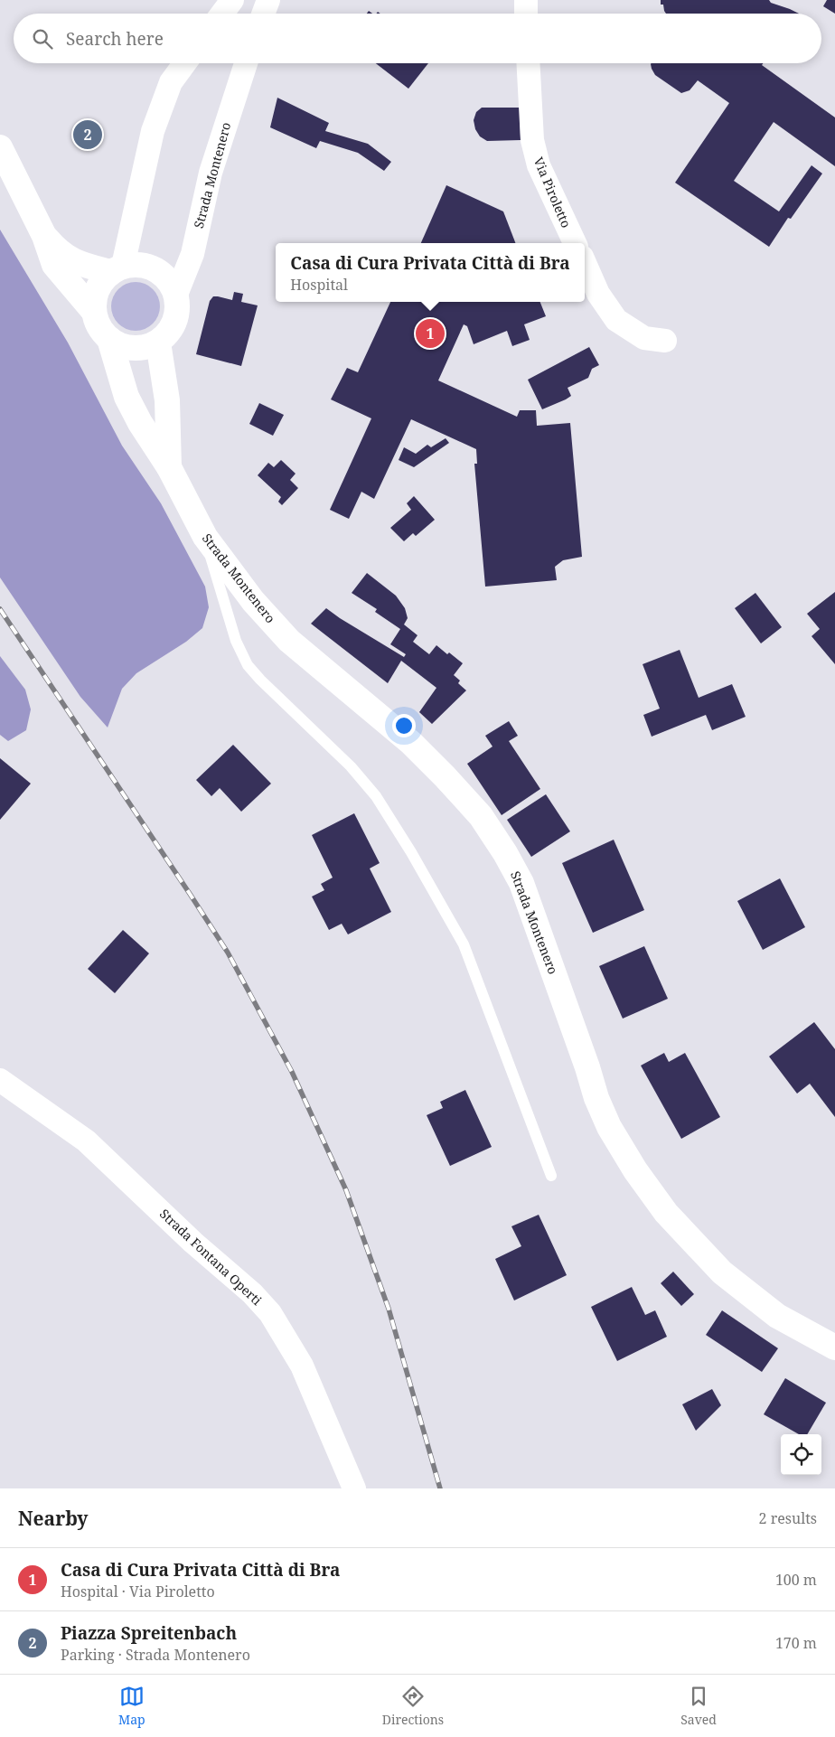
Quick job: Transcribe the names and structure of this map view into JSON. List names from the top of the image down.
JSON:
{
  "streets": {
    "main road": ["Strada Montenero"],
    "street": ["Via Piroletto", "Strada Fontana Operti"]
  },
  "page": {
    "search": "Search here",
    "pins": ["2", "1"],
    "popup": ["Casa di Cura Privata Città di Bra", "Hospital"],
    "heading": ["Nearby", "2 results"],
    "list": [
      {
        "mark": "1",
        "name": "Casa di Cura Privata Città di Bra",
        "note": "Hospital · Via Piroletto",
        "value": "100 m"
      },
      {
        "mark": "2",
        "name": "Piazza Spreitenbach",
        "note": "Parking · Strada Montenero",
        "value": "170 m"
      }
    ],
    "nav": ["Map", "Directions", "Saved"]
  }
}
